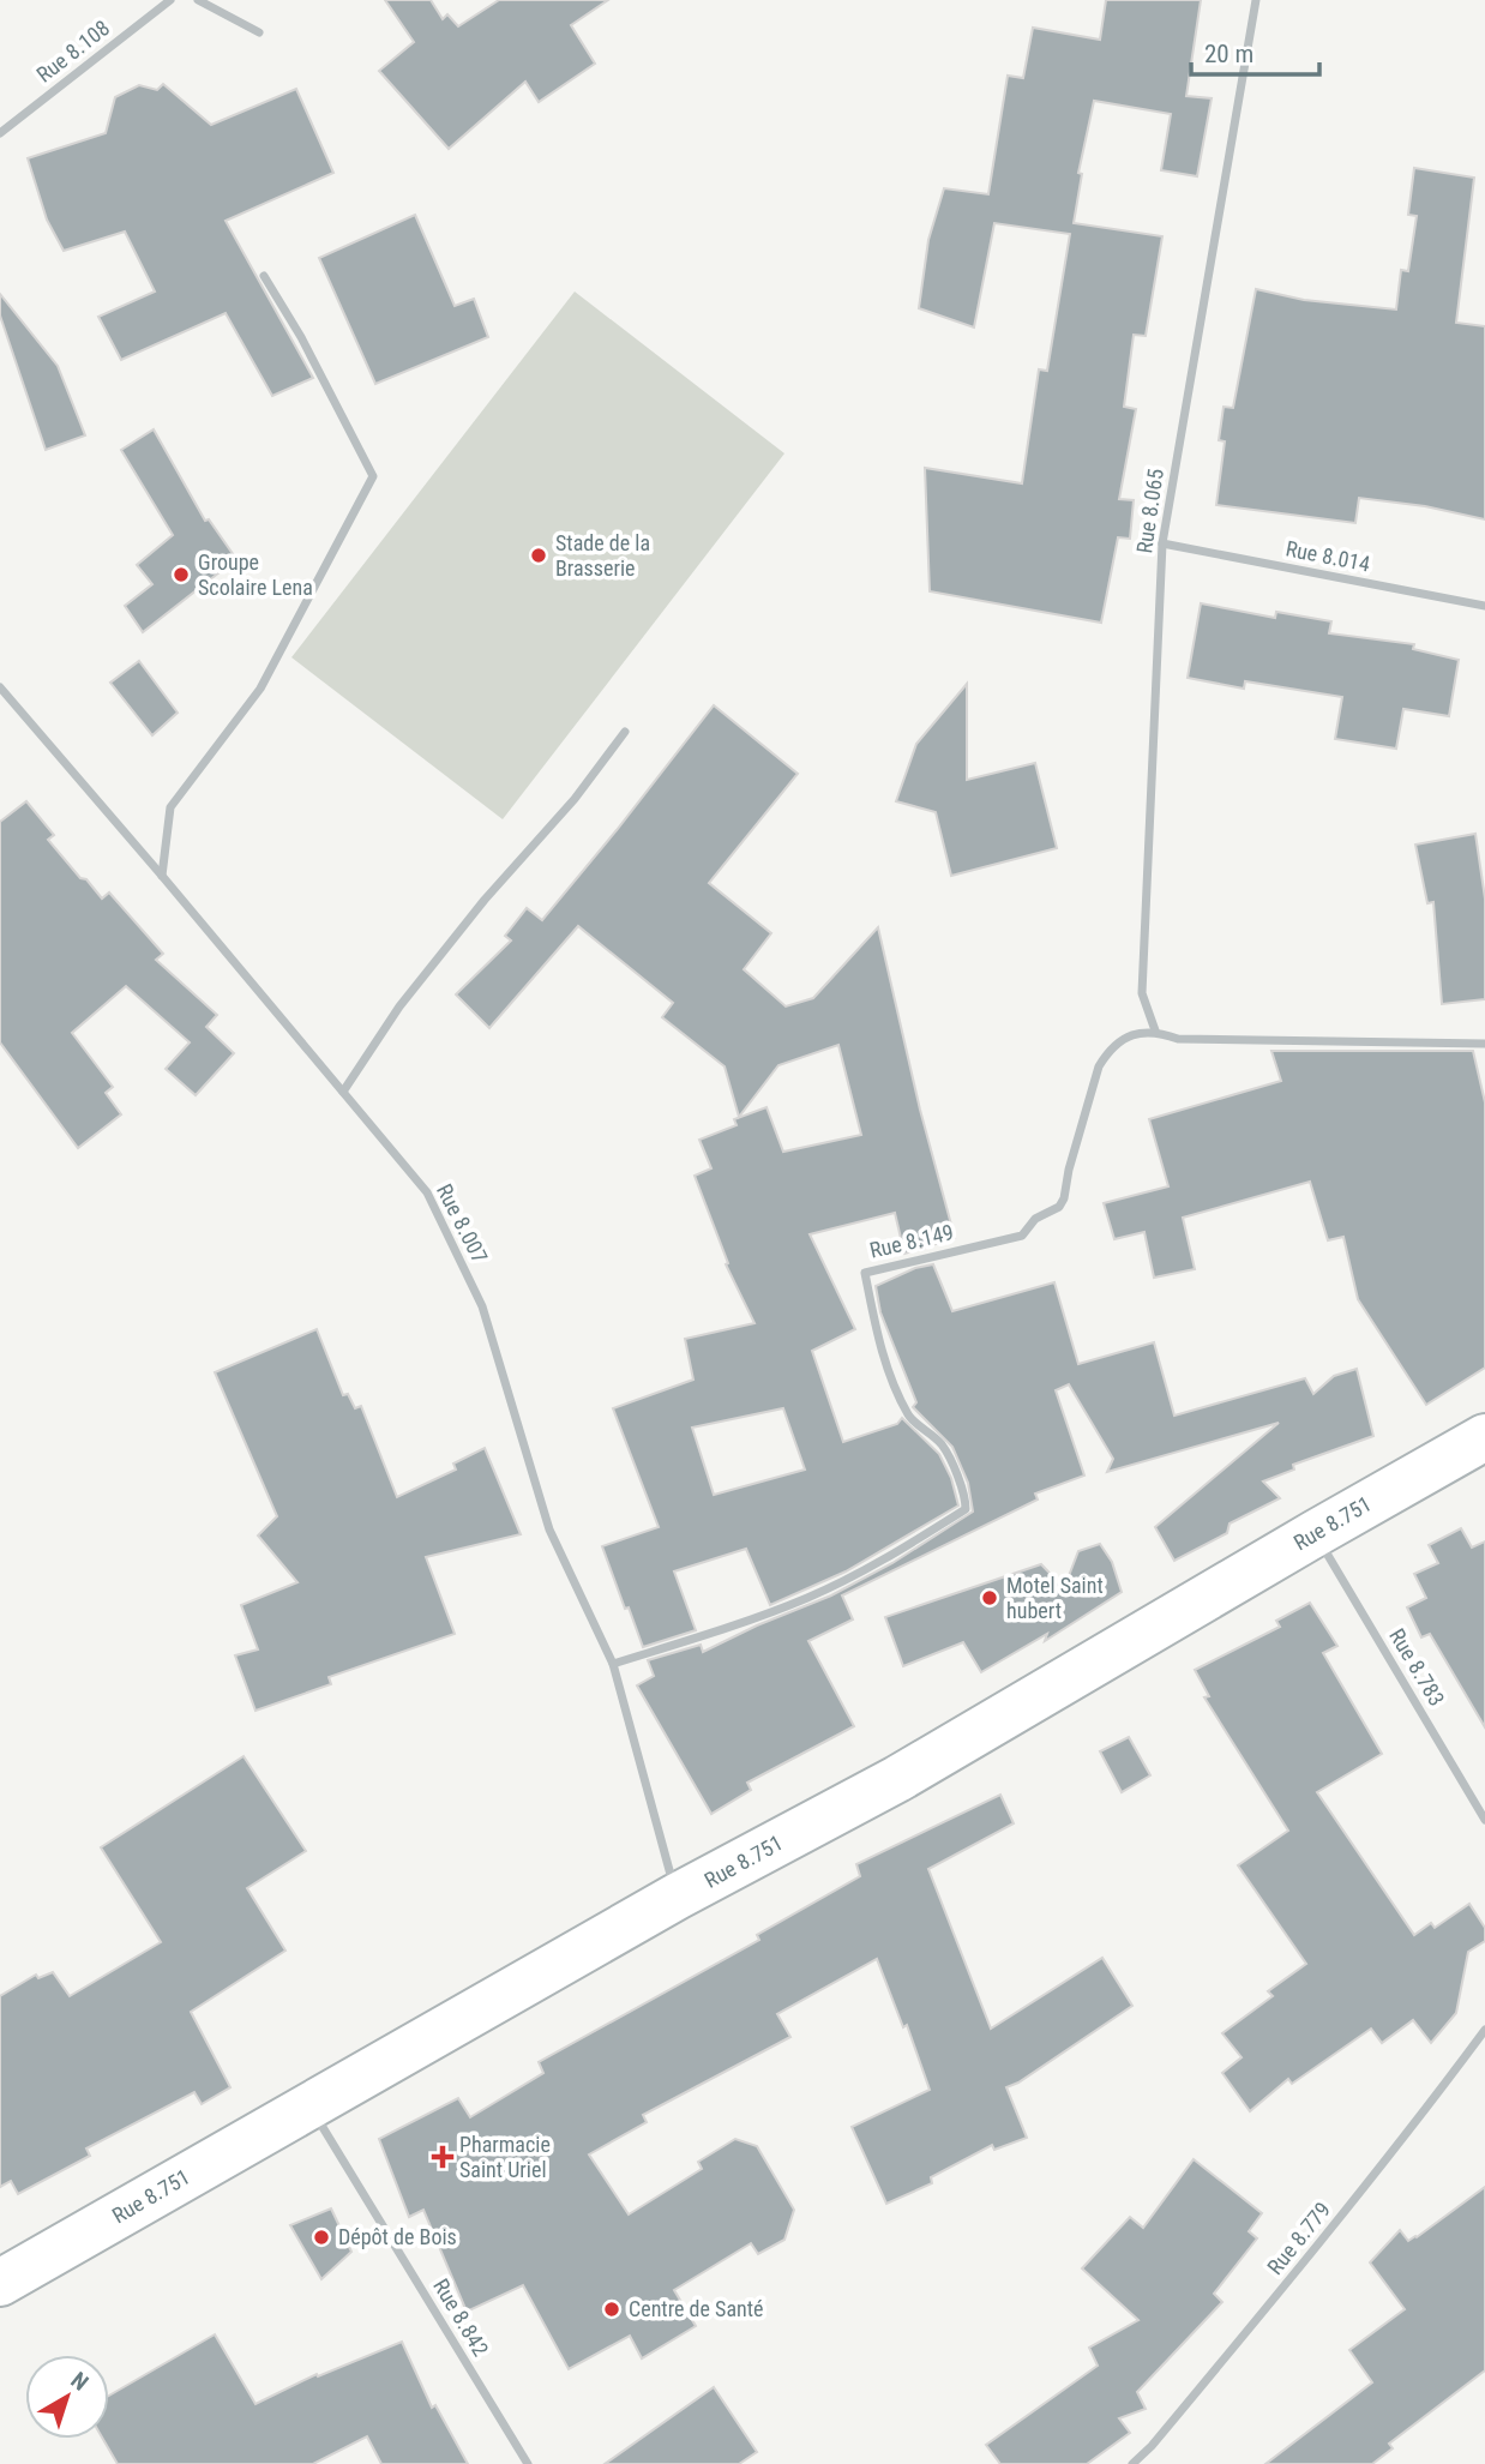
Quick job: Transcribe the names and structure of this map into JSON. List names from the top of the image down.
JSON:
{
  "streets": {
    "main road": ["Rue 8.751"],
    "street": [
      "Rue 8.108",
      "Rue 8.065",
      "Rue 8.014",
      "Rue 8.007",
      "Rue 8.149",
      "Rue 8.783",
      "Rue 8.779",
      "Rue 8.842"
    ]
  },
  "crossings": [
    ["Rue 8.065", "Rue 8.014"],
    ["Rue 8.065", "Rue 8.149"],
    ["Rue 8.007", "Rue 8.149"],
    ["Rue 8.007", "Rue 8.751"],
    ["Rue 8.751", "Rue 8.783"],
    ["Rue 8.751", "Rue 8.842"]
  ],
  "places": {
    "other": [
      "Stade de la Brasserie",
      "Groupe Scolaire Lena",
      "Motel Saint hubert",
      "Dépôt de Bois",
      "Centre de Santé"
    ],
    "health": ["Pharmacie Saint Uriel"]
  },
  "scale_bar": "20 m",
  "north": "top right"
}
